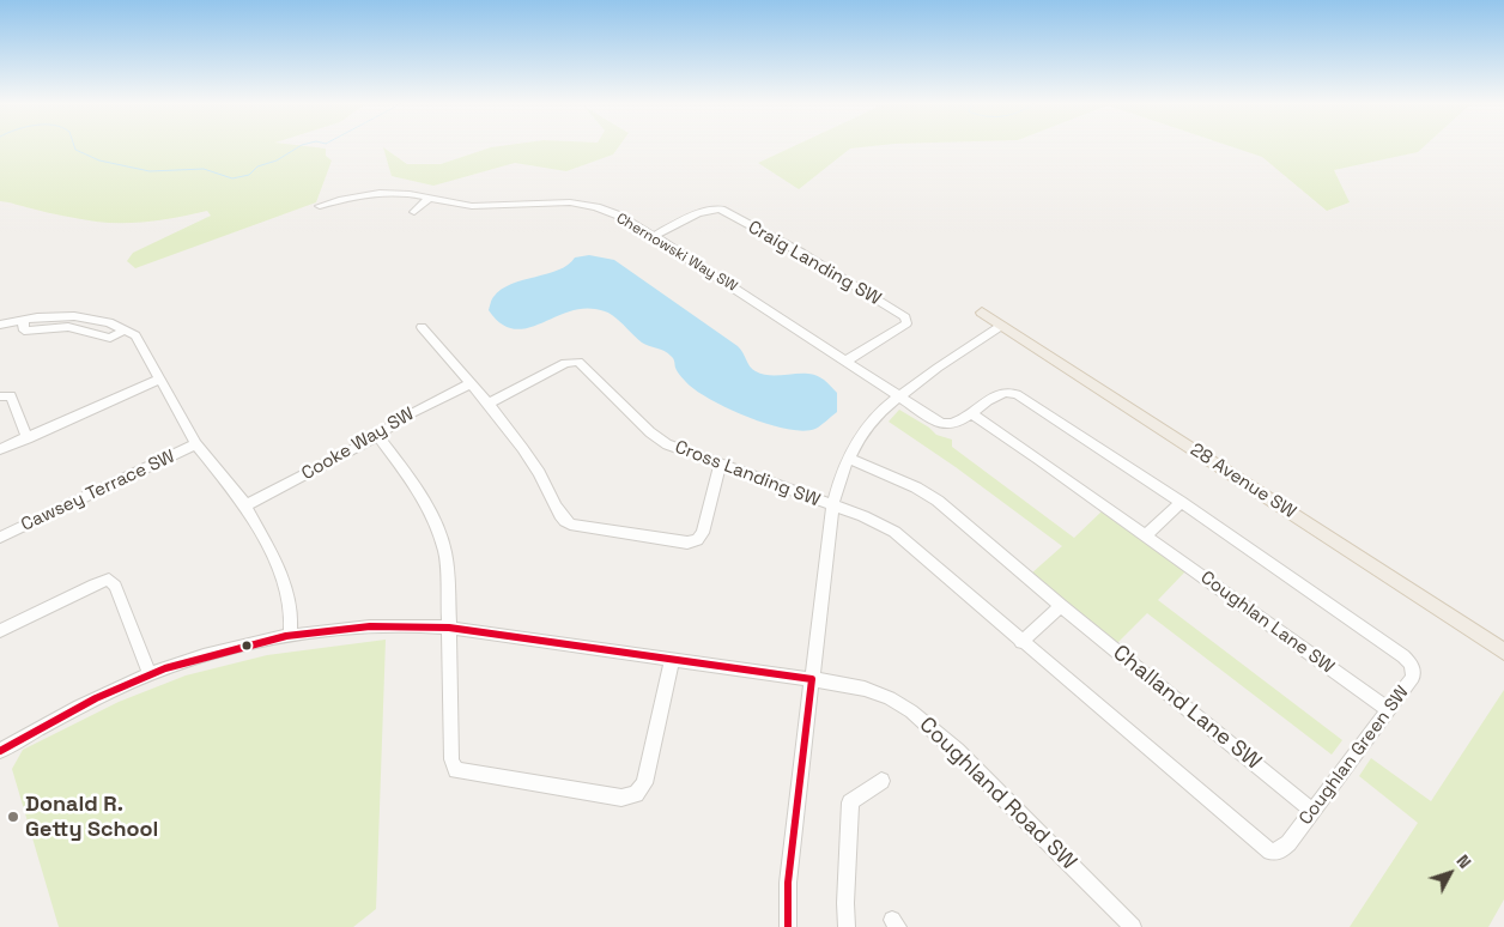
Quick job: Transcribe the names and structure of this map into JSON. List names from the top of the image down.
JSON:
{
  "streets": {
    "main road": ["28 Avenue SW"],
    "street": [
      "Chernowski Way SW",
      "Craig Landing SW",
      "Cooke Way SW",
      "Cross Landing SW",
      "Cawsey Terrace SW",
      "Coughlan Lane SW",
      "Challand Lane SW",
      "Coughlan Green SW",
      "Coughland Road SW"
    ]
  },
  "crossings": [
    ["Chernowski Way SW", "Craig Landing SW"],
    ["Chernowski Way SW", "Coughlan Green SW"],
    ["Cross Landing SW", "Coughlan Green SW"],
    ["Coughlan Lane SW", "Coughlan Green SW"],
    ["Challand Lane SW", "Coughlan Green SW"]
  ],
  "places": ["Donald R. Getty School"],
  "north": "top right"
}
